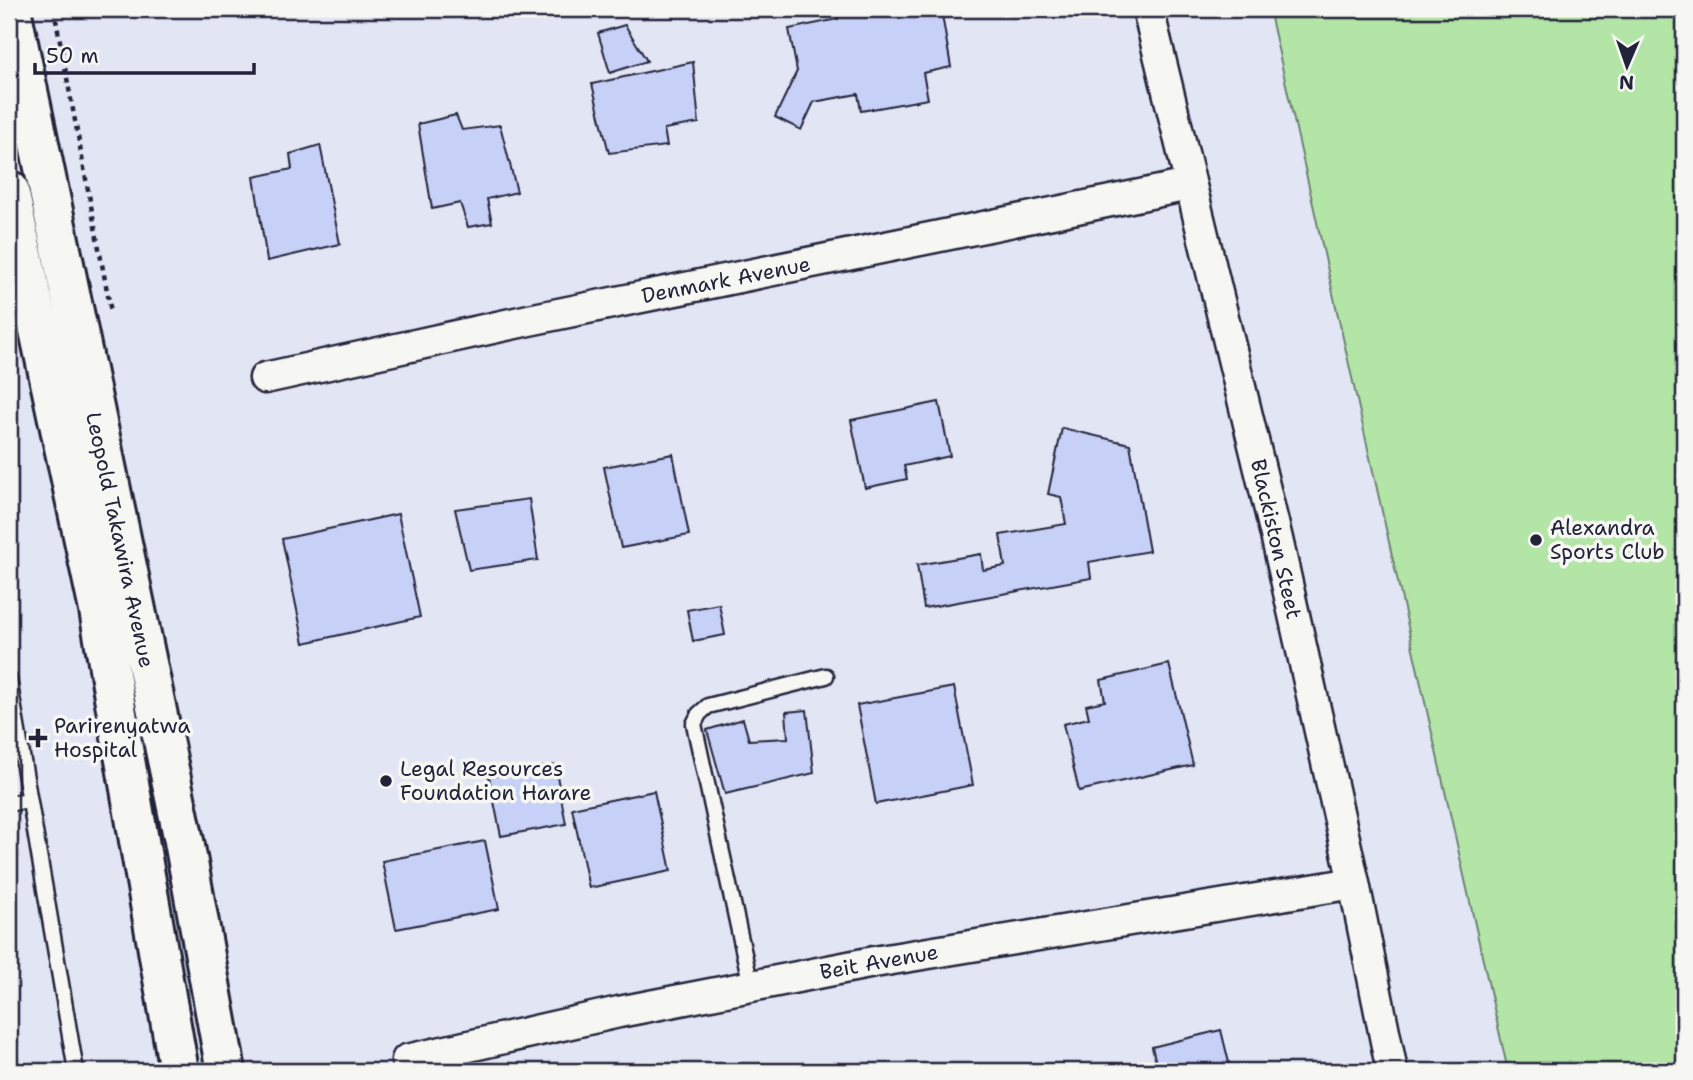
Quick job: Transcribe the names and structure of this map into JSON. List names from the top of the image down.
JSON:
{
  "streets": {
    "main road": ["Leopold Takawira Avenue"],
    "street": ["Denmark Avenue", "Blackiston Steet", "Beit Avenue"]
  },
  "crossings": [
    ["Denmark Avenue", "Blackiston Steet"],
    ["Blackiston Steet", "Beit Avenue"]
  ],
  "places": {
    "other": ["Alexandra Sports Club", "Legal Resources Foundation Harare"],
    "health": ["Parirenyatwa Hospital"]
  },
  "scale_bar": "50 m",
  "north": "bottom"
}
